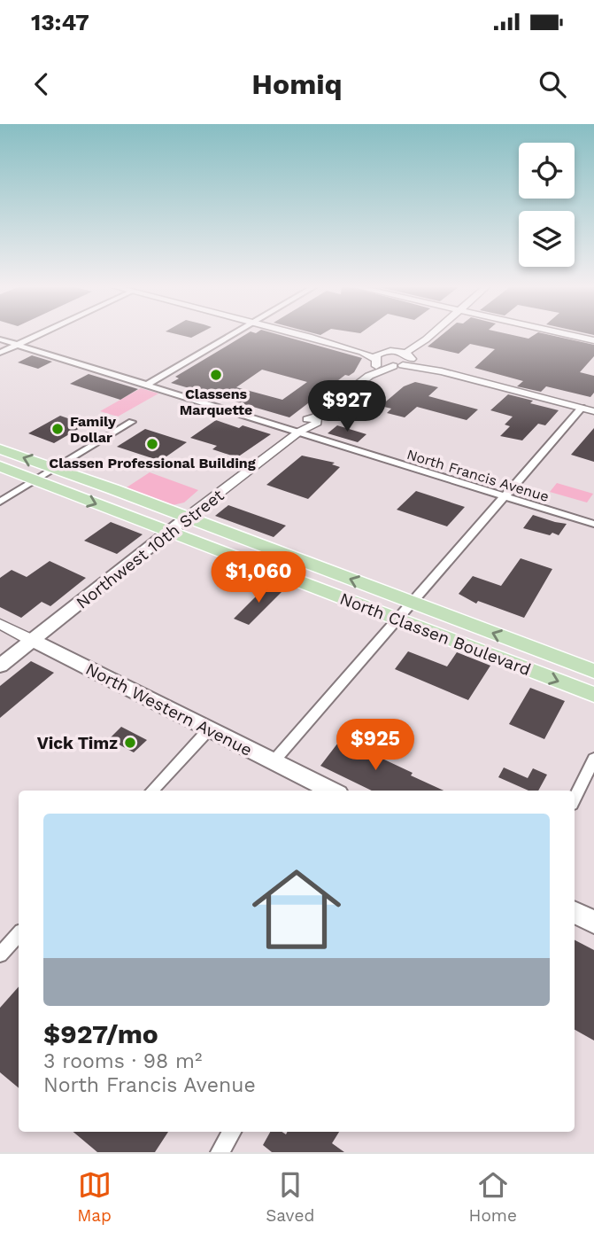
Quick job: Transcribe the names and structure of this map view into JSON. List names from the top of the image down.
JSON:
{
  "streets": {
    "main road": ["Northwest 10th Street", "North Classen Boulevard", "North Western Avenue"],
    "street": ["North Francis Avenue"]
  },
  "crossings": [
    ["North Francis Avenue", "Northwest 10th Street"],
    ["Northwest 10th Street", "North Classen Boulevard"],
    ["Northwest 10th Street", "North Western Avenue"]
  ],
  "places": [
    "Classens Marquette",
    "Family Dollar",
    "Classen Professional Building",
    "Vick Timz"
  ],
  "page": {
    "status": "13:47",
    "header": "Homiq",
    "price": ["$927", "$1,060", "$925"],
    "list": [
      {
        "name": "$927/mo",
        "note": "3 rooms · 98 m² · North Francis Avenue"
      }
    ],
    "tabs": ["Map", "Saved", "Home"]
  }
}
